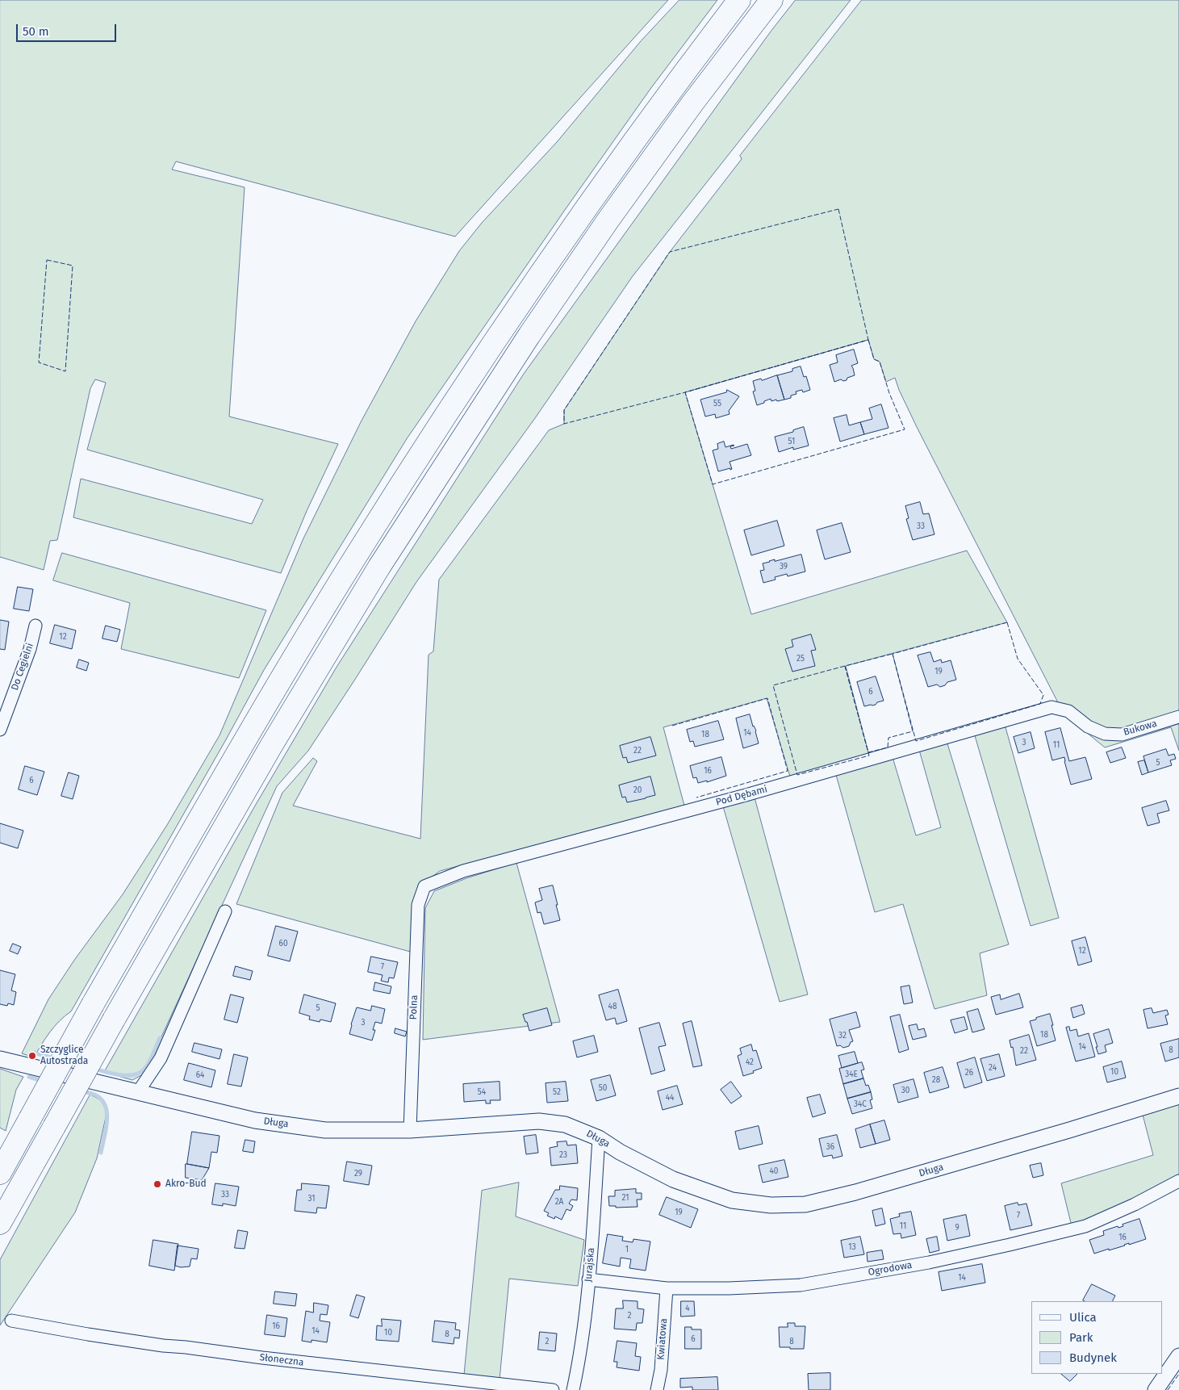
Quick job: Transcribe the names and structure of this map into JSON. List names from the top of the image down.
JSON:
{
  "streets": {
    "street": [
      "Do Cegielni",
      "Bukowa",
      "Pod Dębami",
      "Polna",
      "Długa",
      "Jurajska",
      "Ogrodowa",
      "Kwiatowa",
      "Słoneczna"
    ]
  },
  "crossings": [
    ["Bukowa", "Pod Dębami"],
    ["Pod Dębami", "Polna"],
    ["Polna", "Długa"],
    ["Długa", "Jurajska"],
    ["Jurajska", "Ogrodowa"],
    ["Ogrodowa", "Kwiatowa"]
  ],
  "places": ["Szczyglice Autostrada", "Akro-Bud"],
  "house_numbers": [
    "55",
    "51",
    "33",
    "39",
    "12",
    "25",
    "19",
    "6",
    "14",
    "18",
    "3",
    "11",
    "22",
    "5",
    "16",
    "6",
    "20",
    "60",
    "12",
    "7",
    "48",
    "5",
    "3",
    "18",
    "32",
    "14",
    "8",
    "22",
    "42",
    "24",
    "10",
    "26",
    "34E",
    "64",
    "28",
    "50",
    "30",
    "54",
    "52",
    "44",
    "34C",
    "36",
    "23",
    "40",
    "29",
    "33",
    "21",
    "31",
    "2A",
    "19",
    "7",
    "11",
    "9",
    "16",
    "13",
    "1",
    "14",
    "4",
    "2",
    "16",
    "14",
    "10",
    "8",
    "6",
    "2",
    "8"
  ],
  "legend": ["Ulica", "Park", "Budynek"],
  "scale_bar": "50 m"
}
